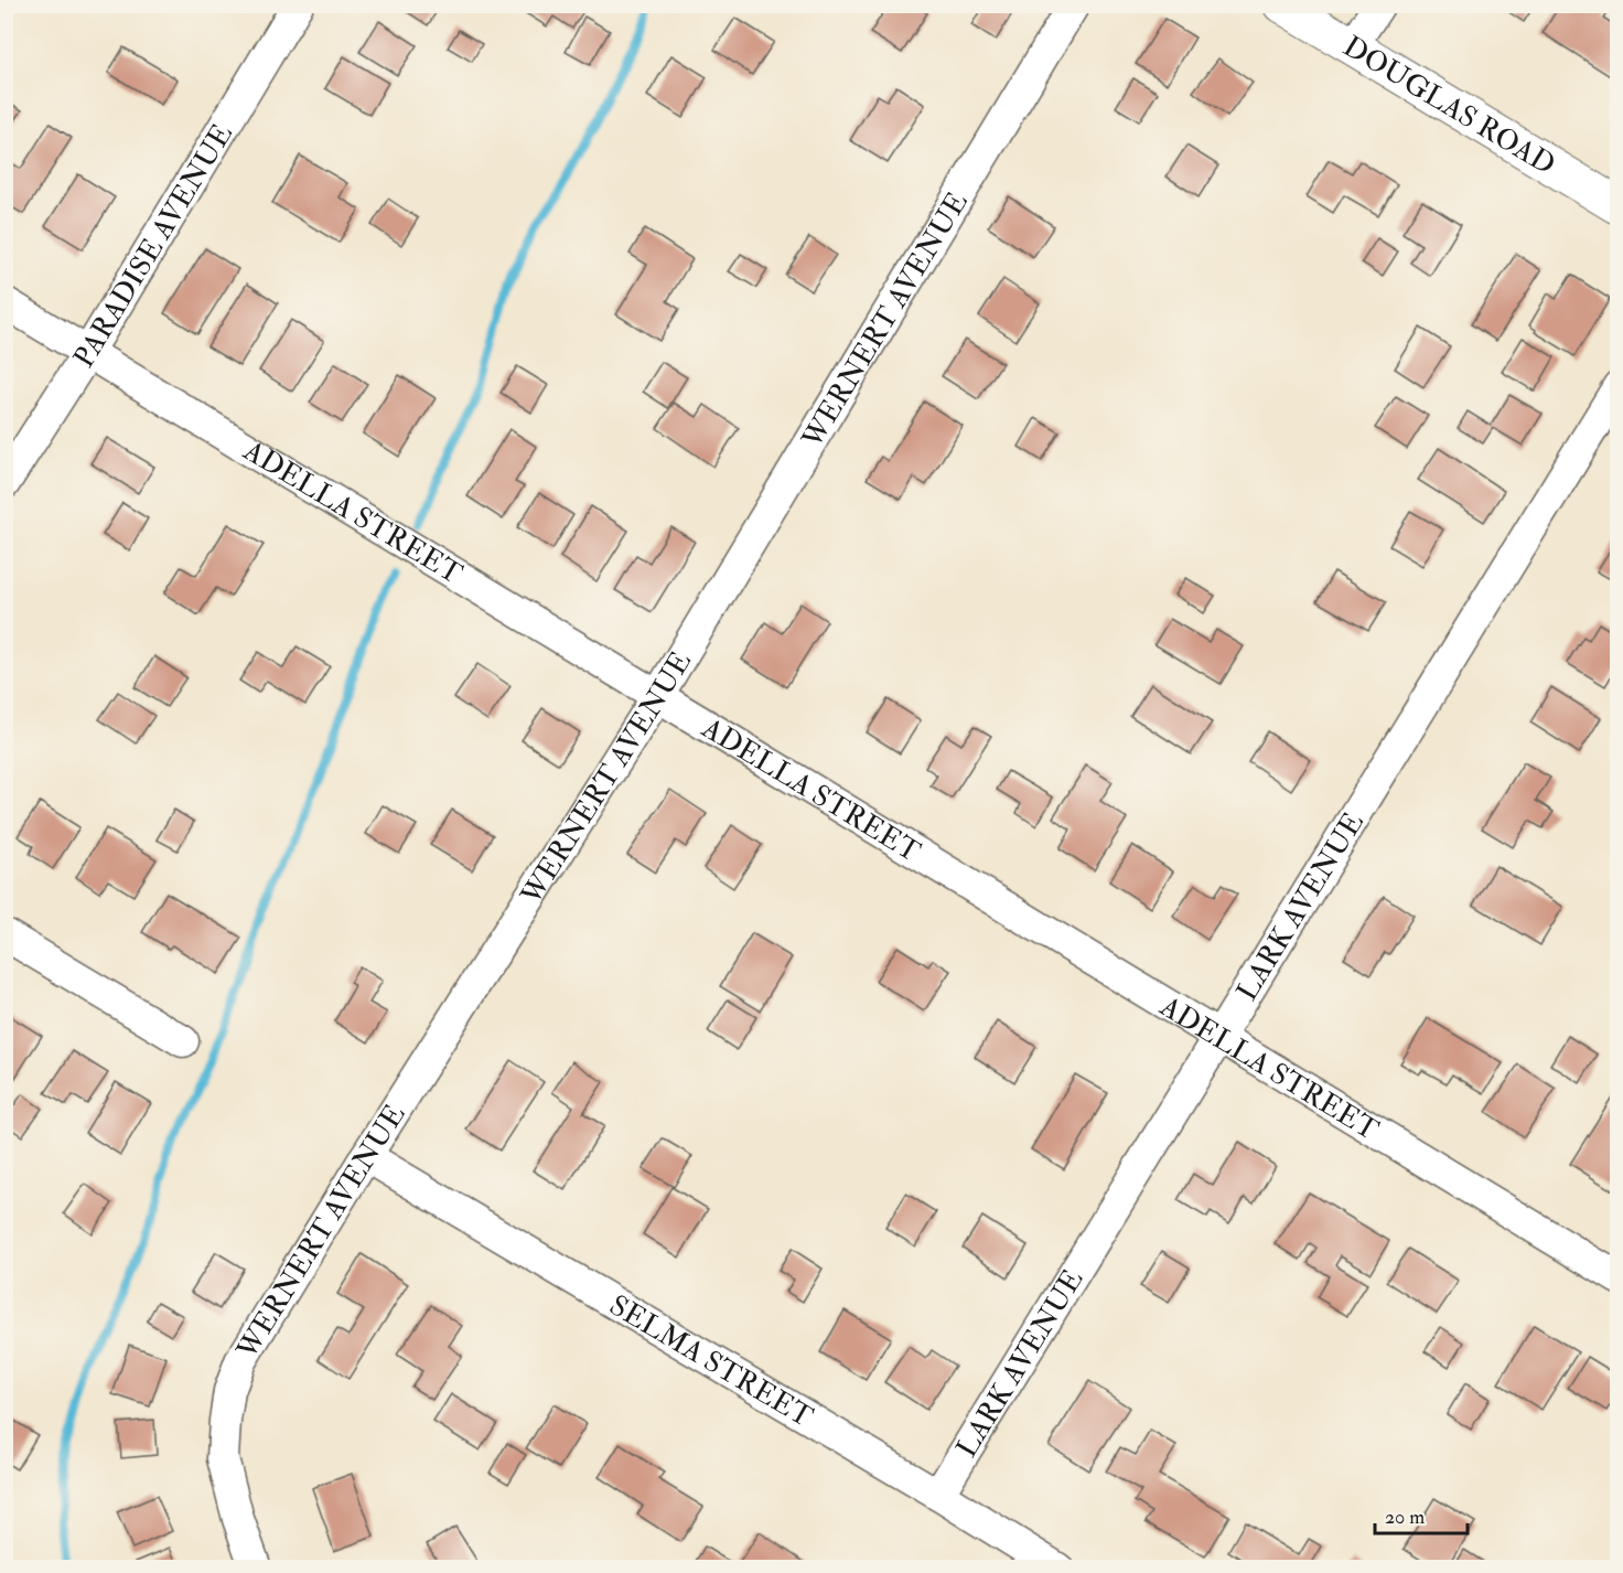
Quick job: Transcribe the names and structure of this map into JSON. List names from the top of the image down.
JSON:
{
  "streets": {
    "street": [
      "DOUGLAS ROAD",
      "PARADISE AVENUE",
      "WERNERT AVENUE",
      "ADELLA STREET",
      "LARK AVENUE",
      "SELMA STREET"
    ]
  },
  "crossings": [
    ["PARADISE AVENUE", "ADELLA STREET"],
    ["WERNERT AVENUE", "ADELLA STREET"],
    ["WERNERT AVENUE", "SELMA STREET"],
    ["ADELLA STREET", "LARK AVENUE"],
    ["LARK AVENUE", "SELMA STREET"]
  ],
  "scale_bar": "20 m"
}
